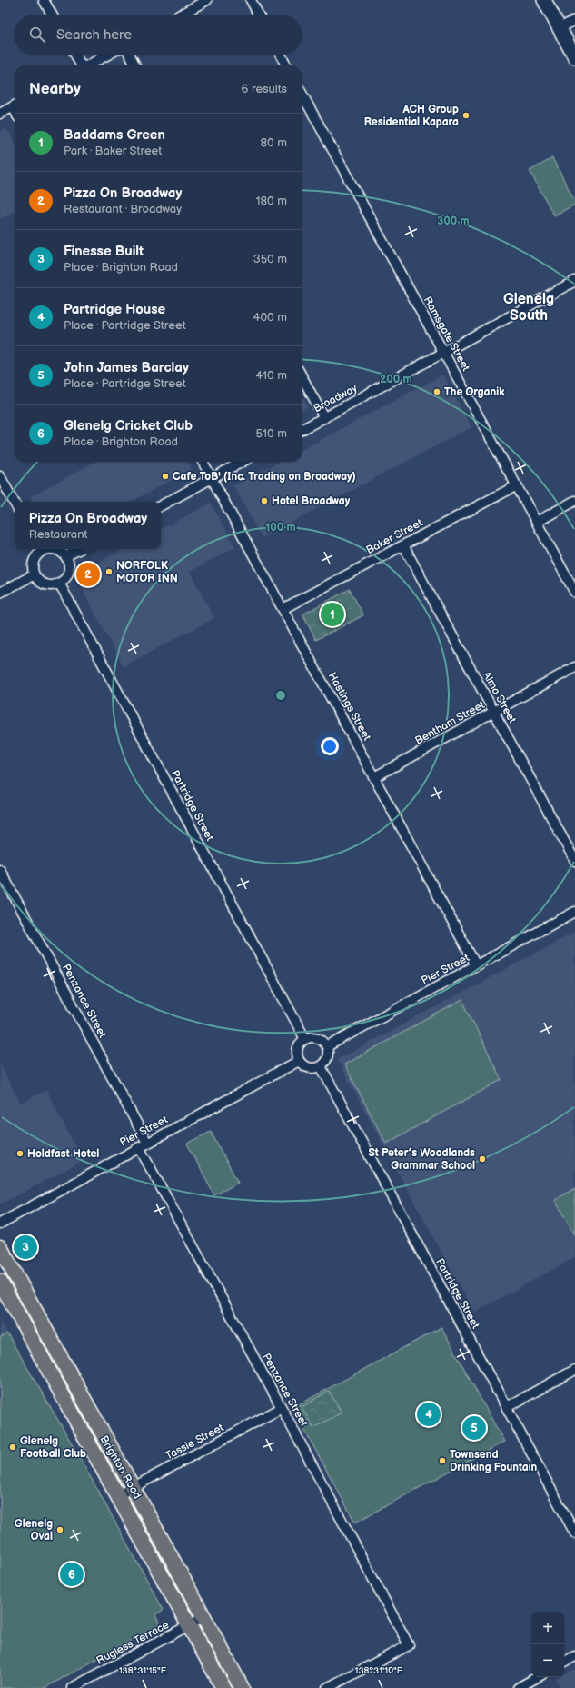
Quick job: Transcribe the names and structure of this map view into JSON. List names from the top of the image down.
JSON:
{
  "streets": {
    "main road": ["Brighton Road"],
    "street": [
      "Ramsgate Street",
      "Broadway",
      "Baker Street",
      "Alma Street",
      "Hastings Street",
      "Bentham Street",
      "Partridge Street",
      "Pier Street",
      "Penzance Street",
      "Tassie Street",
      "Rugless Terrace"
    ]
  },
  "crossings": [
    ["Ramsgate Street", "Broadway"],
    ["Ramsgate Street", "Baker Street"],
    ["Baker Street", "Alma Street"],
    ["Baker Street", "Hastings Street"],
    ["Alma Street", "Bentham Street"],
    ["Hastings Street", "Bentham Street"],
    ["Hastings Street", "Pier Street"],
    ["Partridge Street", "Pier Street"],
    ["Pier Street", "Penzance Street"],
    ["Penzance Street", "Tassie Street"],
    ["Tassie Street", "Brighton Road"],
    ["Brighton Road", "Rugless Terrace"]
  ],
  "districts": ["Glenelg South"],
  "places": [
    "ACH Group Residential Kapara",
    "The Organik",
    "Cafe ToB' (Inc. Trading on Broadway)",
    "Hotel Broadway",
    "NORFOLK MOTOR INN",
    "Holdfast Hotel",
    "St Peter’s Woodlands Grammar School",
    "Glenelg Football Club",
    "Townsend Drinking Fountain",
    "Glenelg Oval"
  ],
  "page": {
    "search": "Search here",
    "heading": ["Nearby", "6 results"],
    "list": [
      {
        "mark": "1",
        "name": "Baddams Green",
        "note": "Park · Baker Street",
        "value": "80 m"
      },
      {
        "mark": "2",
        "name": "Pizza On Broadway",
        "note": "Restaurant · Broadway",
        "value": "180 m"
      },
      {
        "mark": "3",
        "name": "Finesse Built",
        "note": "Place · Brighton Road",
        "value": "350 m"
      },
      {
        "mark": "4",
        "name": "Partridge House",
        "note": "Place · Partridge Street",
        "value": "400 m"
      },
      {
        "mark": "5",
        "name": "John James Barclay",
        "note": "Place · Partridge Street",
        "value": "410 m"
      },
      {
        "mark": "6",
        "name": "Glenelg Cricket Club",
        "note": "Place · Brighton Road",
        "value": "510 m"
      }
    ],
    "popup": ["Pizza On Broadway", "Restaurant"],
    "pins": [
      "2",
      "1",
      "3",
      "4",
      "5",
      "6"
    ],
    "map_buttons": ["+", "−"]
  },
  "coordinates": ["138°31'15\"E", "138°31'10\"E"],
  "rings": ["300 m", "200 m", "100 m"]
}
